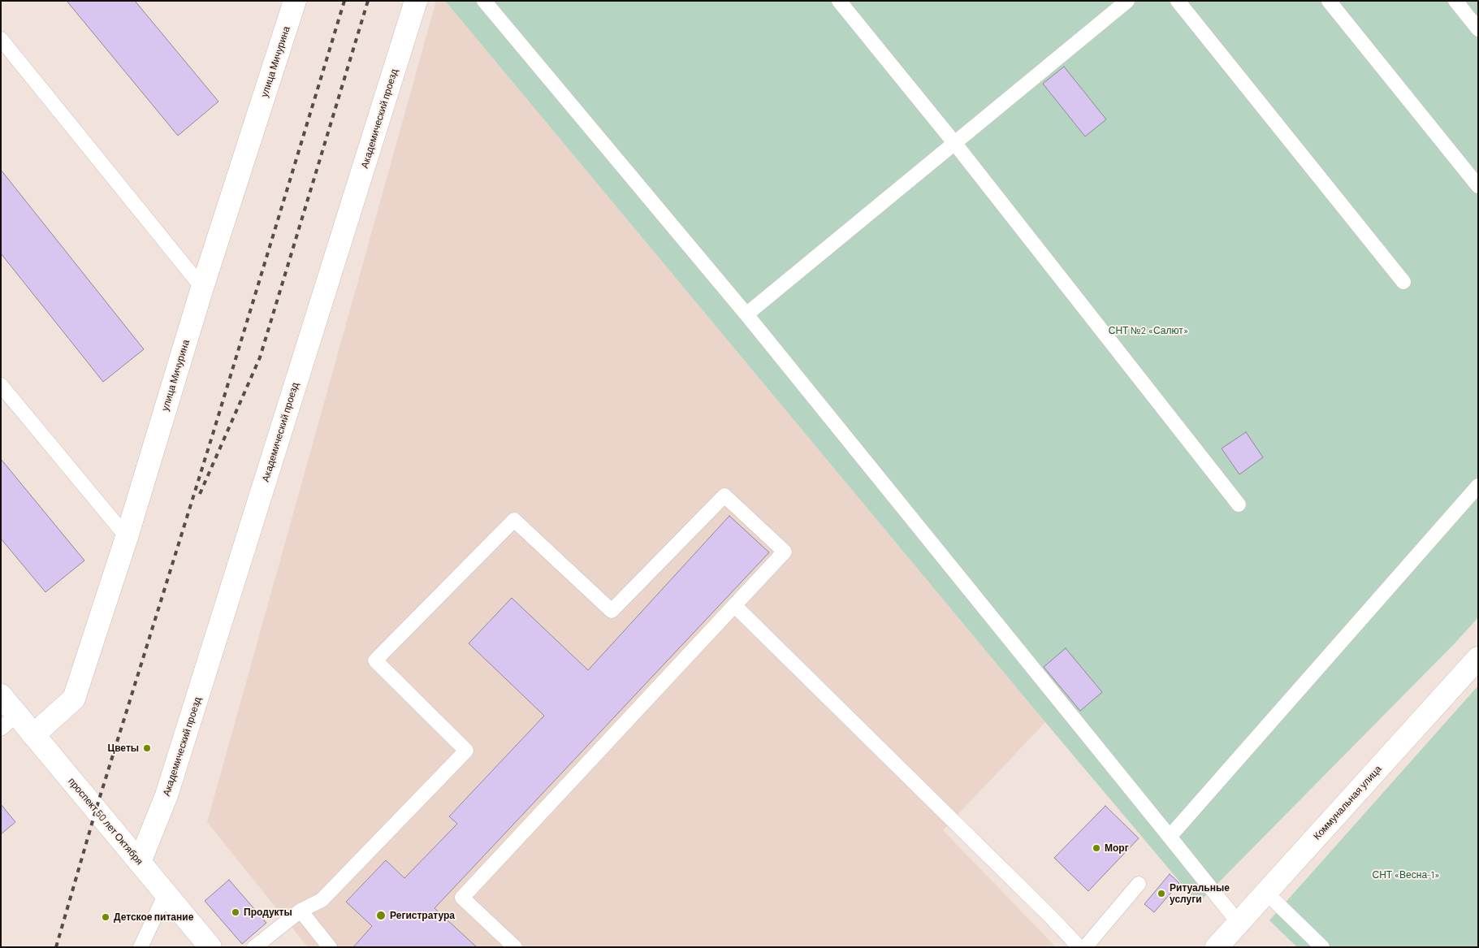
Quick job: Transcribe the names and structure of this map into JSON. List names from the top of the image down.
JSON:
{
  "streets": {
    "street": [
      "улица Мичурина",
      "Академический проезд",
      "Коммунальная улица",
      "проспект 50 лет Октября"
    ]
  },
  "crossings": [
    ["улица Мичурина", "проспект 50 лет Октября"],
    ["Академический проезд", "проспект 50 лет Октября"]
  ],
  "parks": ["СНТ №2 «Салют»", "СНТ «Весна-1»"],
  "places": [
    "Цветы",
    "Морг",
    "Ритуальные услуги",
    "Продукты",
    "Регистратура",
    "Детское питание"
  ]
}
